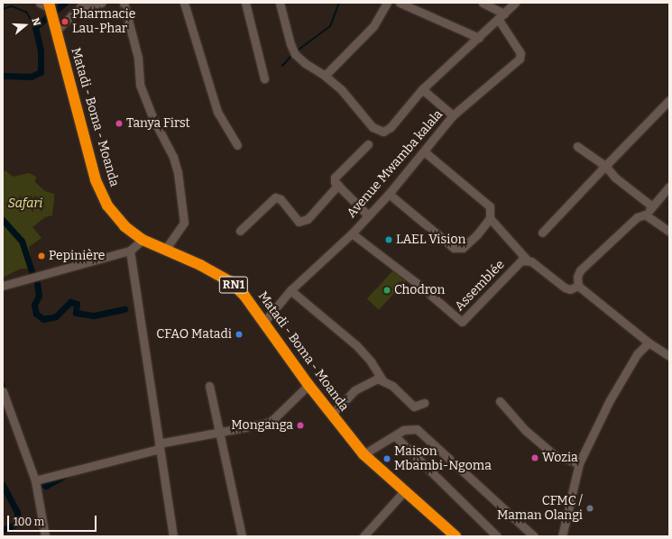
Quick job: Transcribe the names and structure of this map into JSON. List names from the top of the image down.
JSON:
{
  "streets": {
    "highway": ["Matadi - Boma - Moanda", "RN1"],
    "street": ["Avenue Mwamba kalala", "Assemblée"]
  },
  "crossings": [
    ["Matadi - Boma - Moanda", "Avenue Mwamba kalala"],
    ["Avenue Mwamba kalala", "Assemblée"]
  ],
  "parks": ["Safari"],
  "places": [
    "Pharmacie Lau-Phar",
    "Tanya First",
    "LAEL Vision",
    "Pepinière",
    "Chodron",
    "CFAO Matadi",
    "Monganga",
    "Wozia",
    "Maison Mbambi-Ngoma",
    "CFMC / Maman Olangi"
  ],
  "scale_bar": "100 m",
  "north": "right"
}
